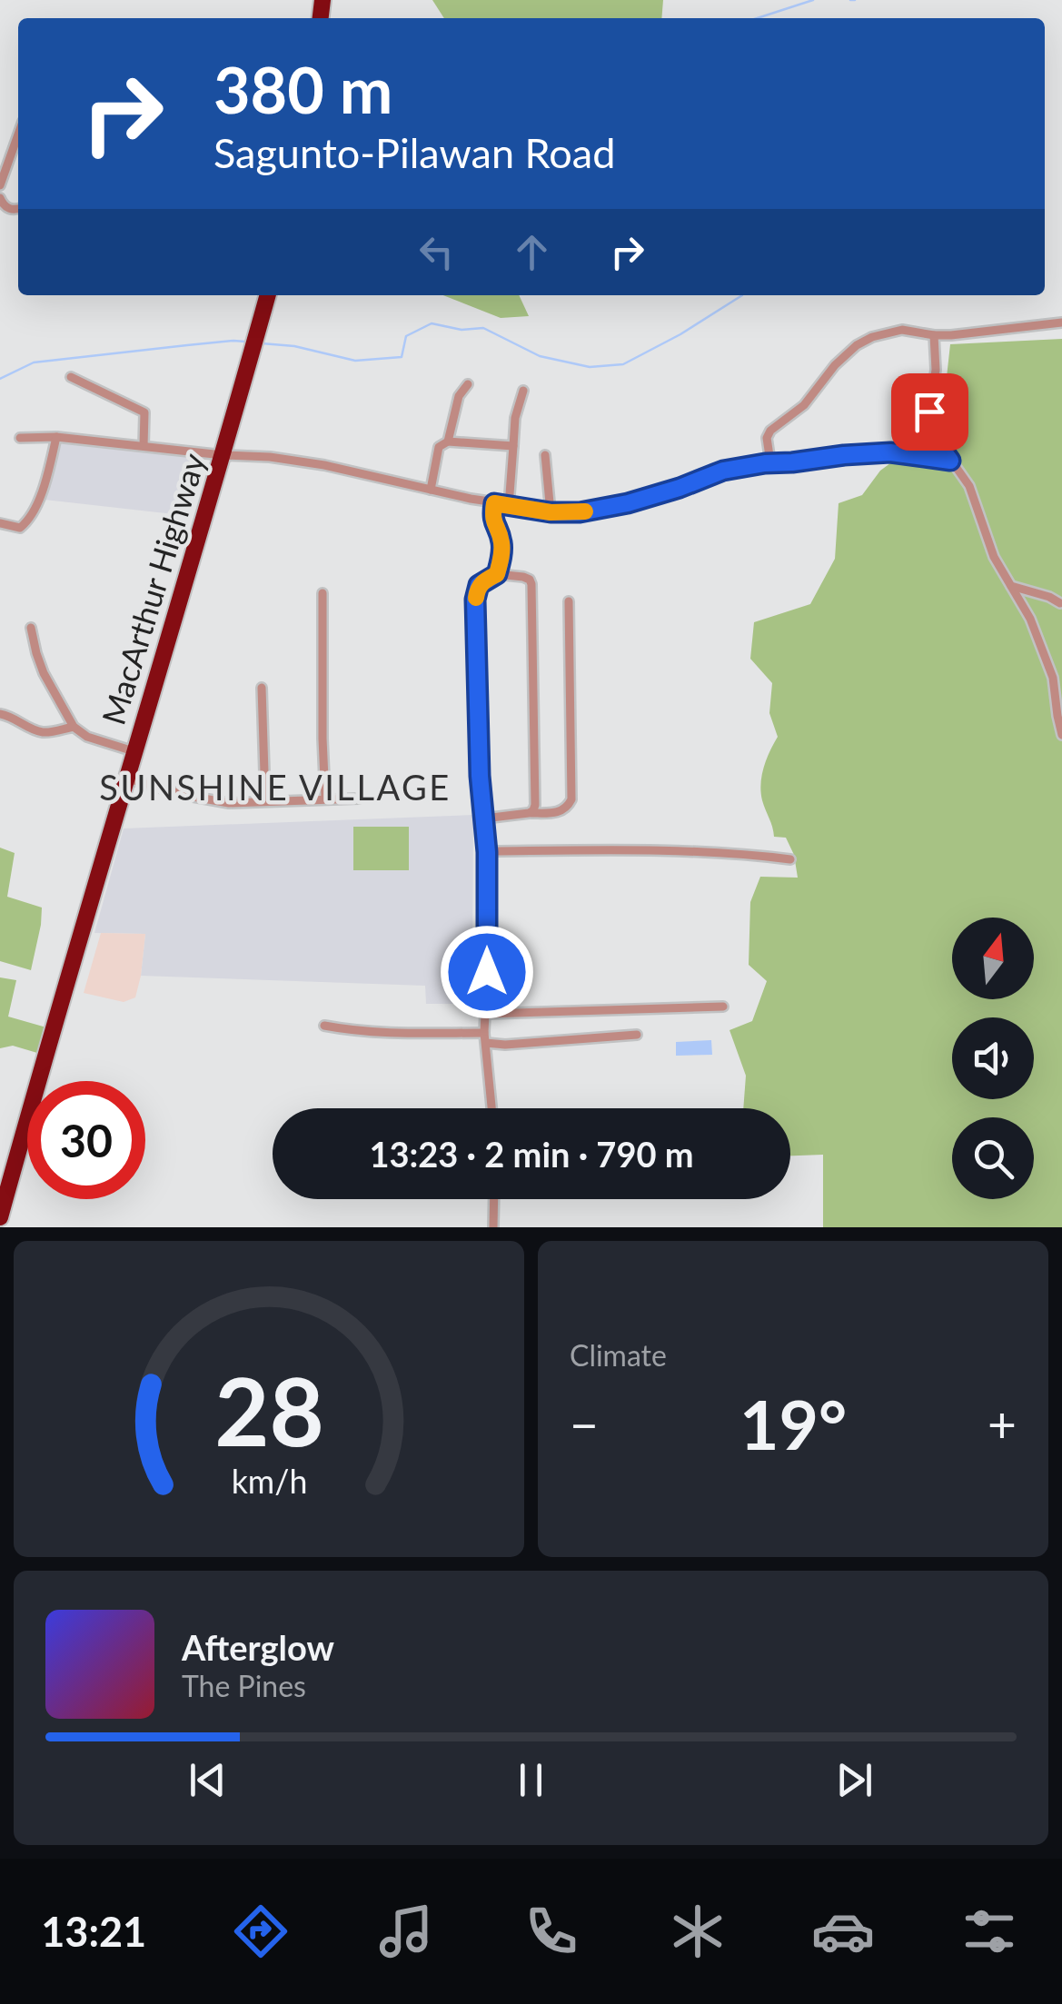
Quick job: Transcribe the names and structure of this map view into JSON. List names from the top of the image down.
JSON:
{
  "streets": {
    "highway": ["MacArthur Highway"]
  },
  "districts": ["SUNSHINE VILLAGE"],
  "north": "top",
  "page": {
    "turn": ["380 m", "Sagunto-Pilawan Road"],
    "limit": "30",
    "trip": "13:23 · 2 min · 790 m",
    "tile": "Climate",
    "heat": ["−", "19°", "+"],
    "song": ["Afterglow", "The Pines"],
    "tabs": "13:21",
    "gauge": ["28", "km/h"]
  }
}
